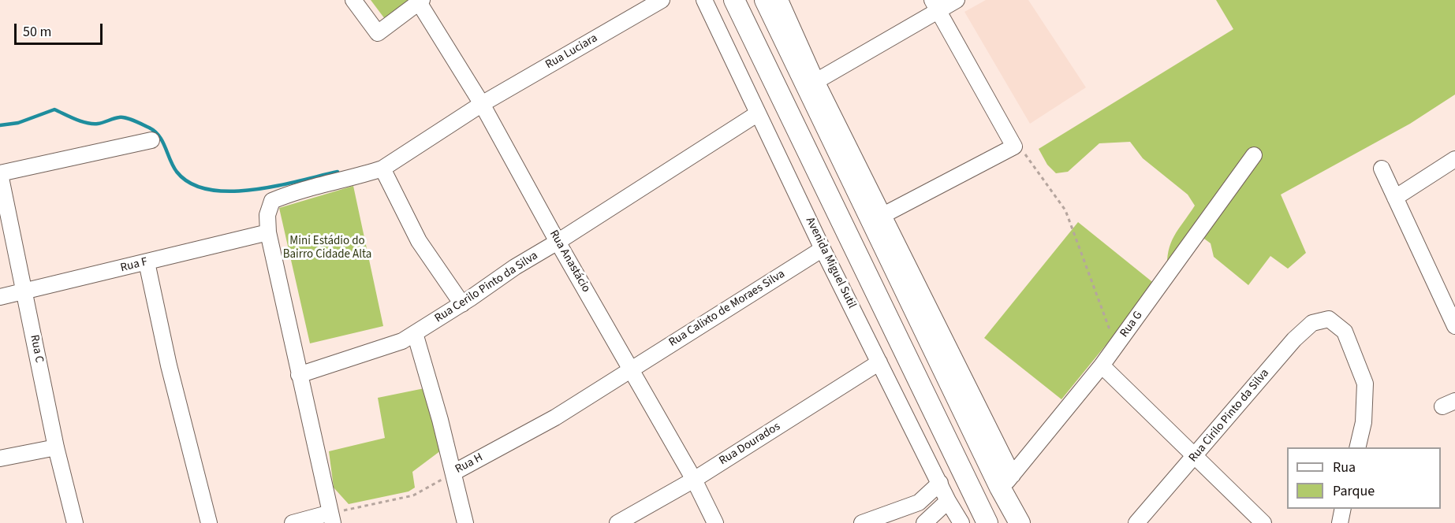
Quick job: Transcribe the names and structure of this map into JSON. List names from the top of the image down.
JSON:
{
  "streets": {
    "street": [
      "Rua Luciara",
      "Rua Anastácio",
      "Avenida Miguel Sutil",
      "Rua F",
      "Rua Cerilo Pinto da Silva",
      "Rua Calixto de Moraes Silva",
      "Rua G",
      "Rua C",
      "Rua Cirilo Pinto da Silva",
      "Rua Dourados",
      "Rua H"
    ]
  },
  "crossings": [
    ["Rua Luciara", "Rua Anastácio"],
    ["Rua Luciara", "Rua F"],
    ["Rua Anastácio", "Rua Cerilo Pinto da Silva"],
    ["Rua Anastácio", "Rua Calixto de Moraes Silva"],
    ["Rua Anastácio", "Rua Dourados"],
    ["Rua Anastácio", "Rua H"],
    ["Avenida Miguel Sutil", "Rua Cerilo Pinto da Silva"],
    ["Avenida Miguel Sutil", "Rua Calixto de Moraes Silva"],
    ["Avenida Miguel Sutil", "Rua Dourados"],
    ["Rua F", "Rua C"],
    ["Rua Calixto de Moraes Silva", "Rua H"]
  ],
  "parks": ["Mini Estádio do Bairro Cidade Alta"],
  "legend": ["Rua", "Parque"],
  "scale_bar": "50 m"
}
